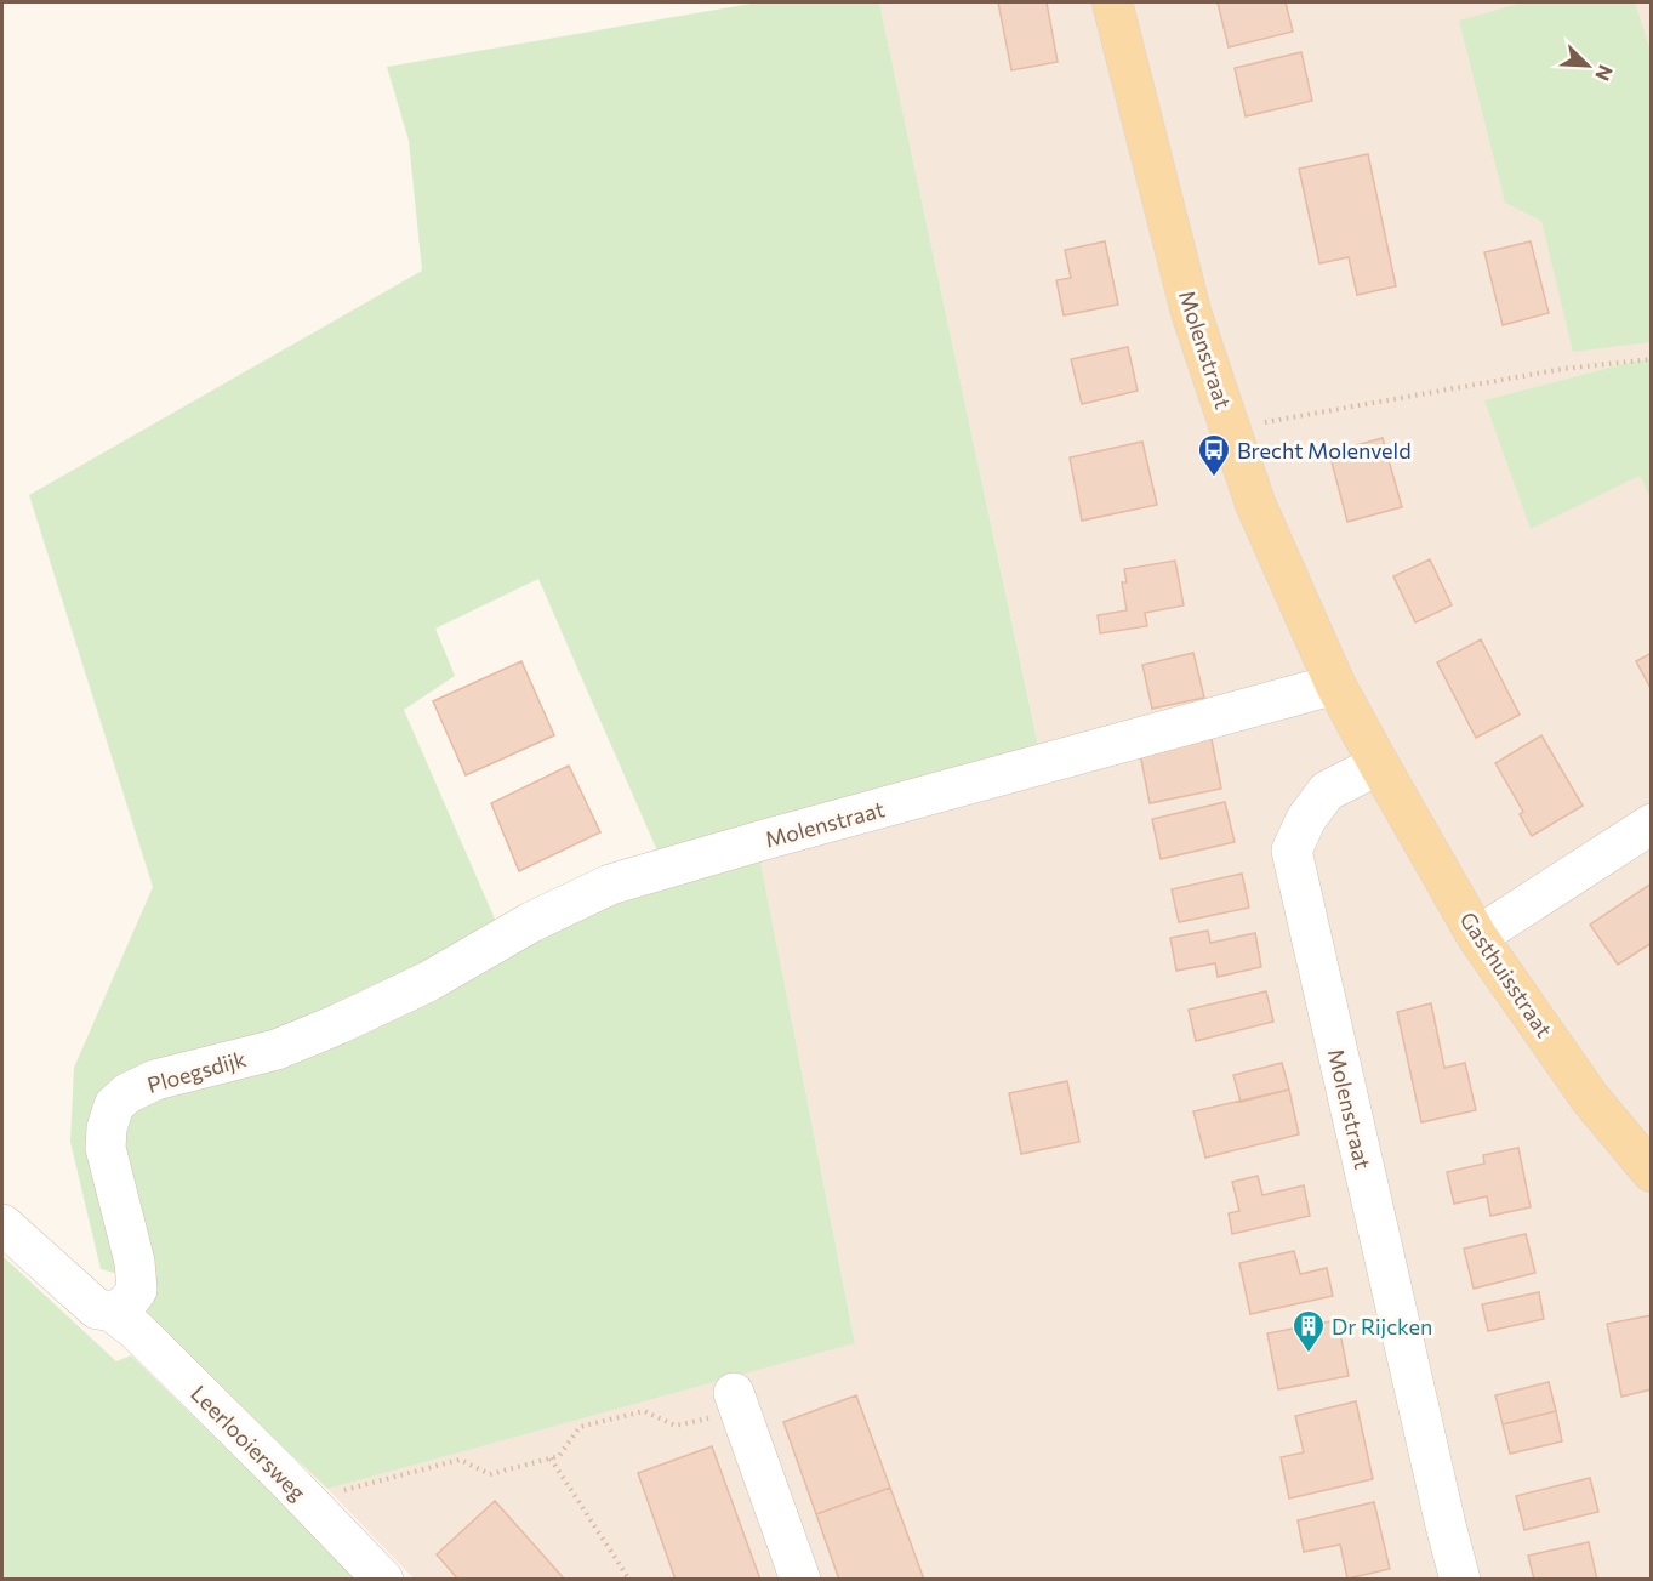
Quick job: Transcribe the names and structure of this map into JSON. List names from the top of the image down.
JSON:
{
  "streets": {
    "main road": ["Molenstraat", "Gasthuisstraat"],
    "street": ["Ploegsdijk", "Leerlooiersweg"]
  },
  "crossings": [
    ["Molenstraat", "Gasthuisstraat"],
    ["Molenstraat", "Ploegsdijk"],
    ["Ploegsdijk", "Leerlooiersweg"]
  ],
  "places": {
    "bus stop": ["Brecht Molenveld"],
    "building": ["Dr Rijcken"]
  },
  "north": "bottom right"
}
